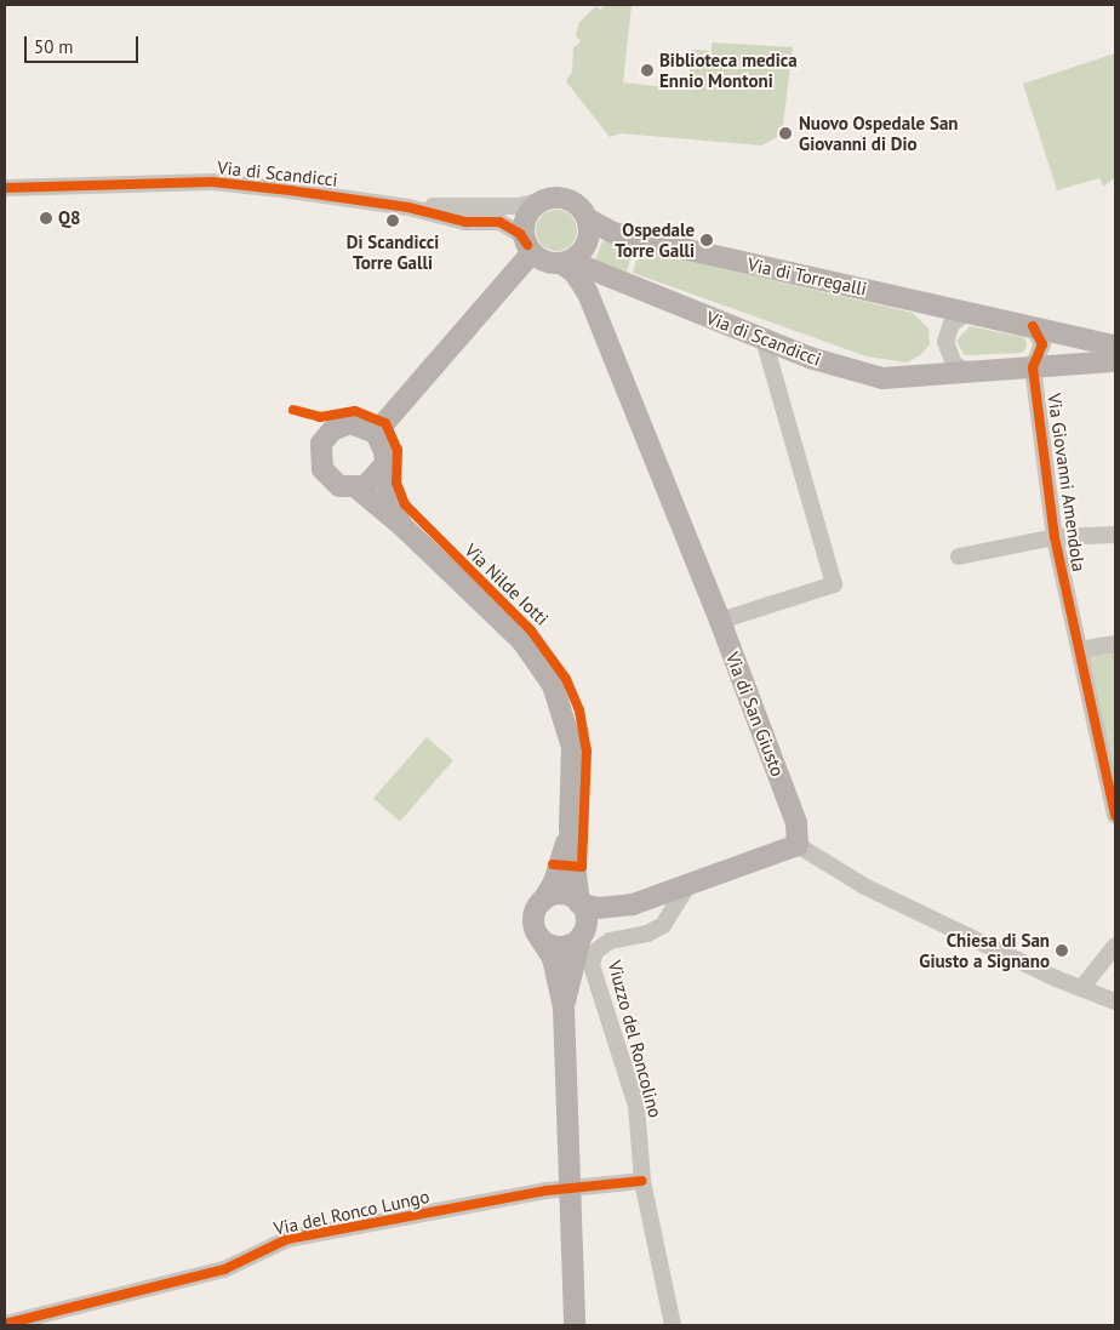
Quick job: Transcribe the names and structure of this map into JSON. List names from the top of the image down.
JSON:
{
  "streets": {
    "main road": [
      "Via di Scandicci",
      "Via di Torregalli",
      "Via Nilde Iotti",
      "Via di San Giusto"
    ],
    "street": ["Via Giovanni Amendola", "Viuzzo del Roncolino", "Via del Ronco Lungo"]
  },
  "crossings": [
    ["Via di Scandicci", "Via di Torregalli"],
    ["Via di Scandicci", "Via Giovanni Amendola"],
    ["Via di Scandicci", "Via di San Giusto"],
    ["Via di Torregalli", "Via di San Giusto"],
    ["Viuzzo del Roncolino", "Via del Ronco Lungo"]
  ],
  "places": [
    "Biblioteca medica Ennio Montoni",
    "Nuovo Ospedale San Giovanni di Dio",
    "Q8",
    "Di Scandicci Torre Galli",
    "Ospedale Torre Galli",
    "Chiesa di San Giusto a Signano"
  ],
  "scale_bar": "50 m"
}
